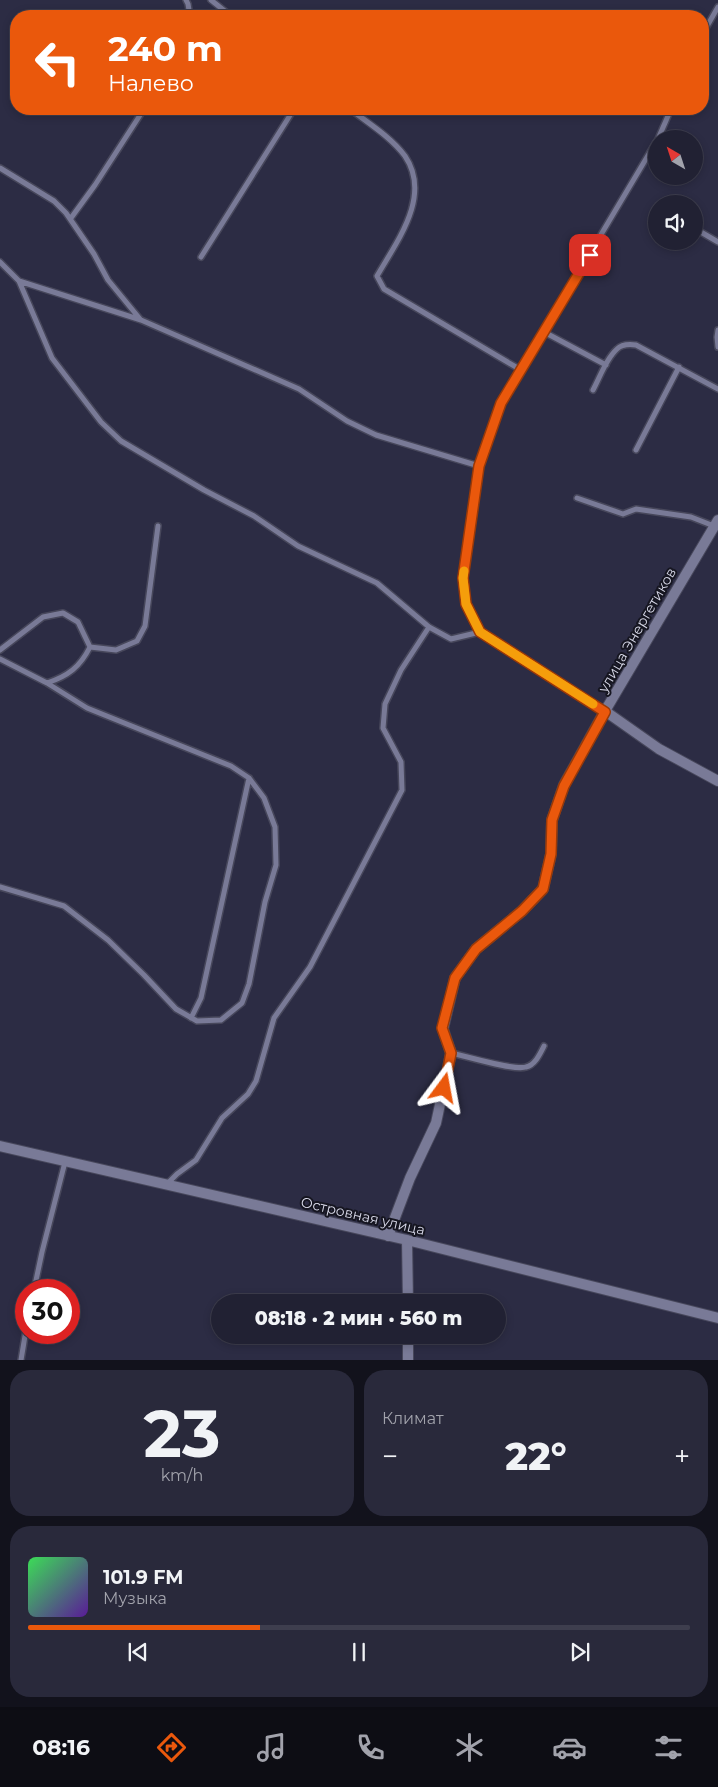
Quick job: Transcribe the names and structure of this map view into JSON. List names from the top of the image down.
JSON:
{
  "streets": {
    "street": ["улица Энергетиков", "Островная улица"]
  },
  "north": "top left",
  "page": {
    "turn": ["240 m", "Налево"],
    "limit": "30",
    "trip": "08:18 · 2 мин · 560 m",
    "tile": [
      ["23", "km/h"],
      "Климат"
    ],
    "heat": ["−", "22°", "+"],
    "song": ["101.9 FM", "Музыка"],
    "tabs": "08:16"
  }
}
